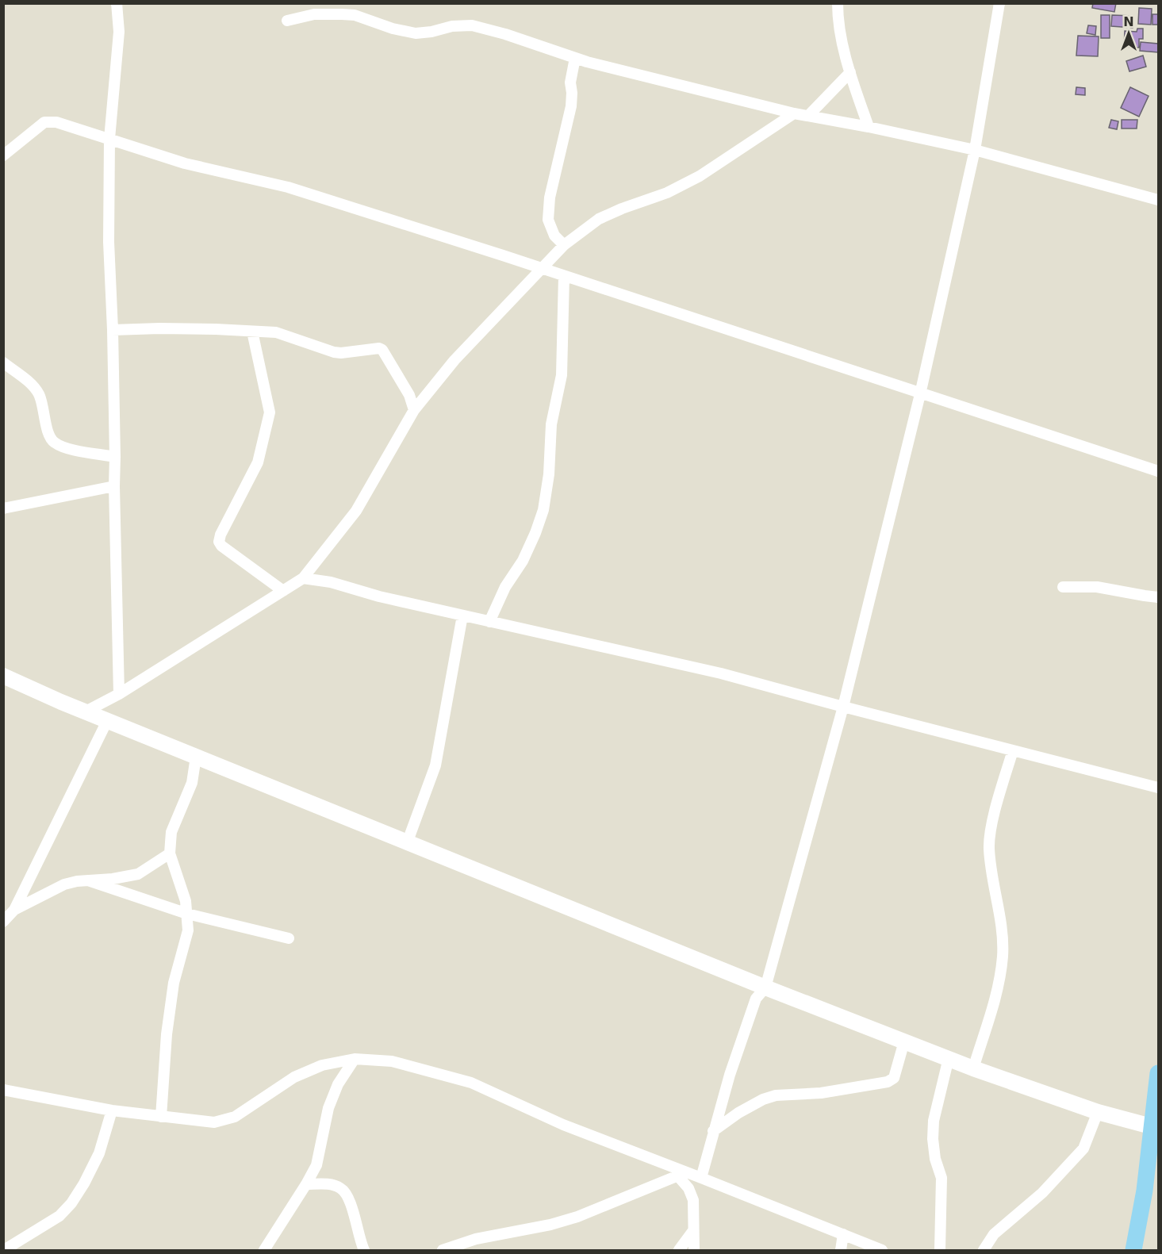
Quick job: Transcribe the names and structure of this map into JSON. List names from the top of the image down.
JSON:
{
  "north": "top"
}
